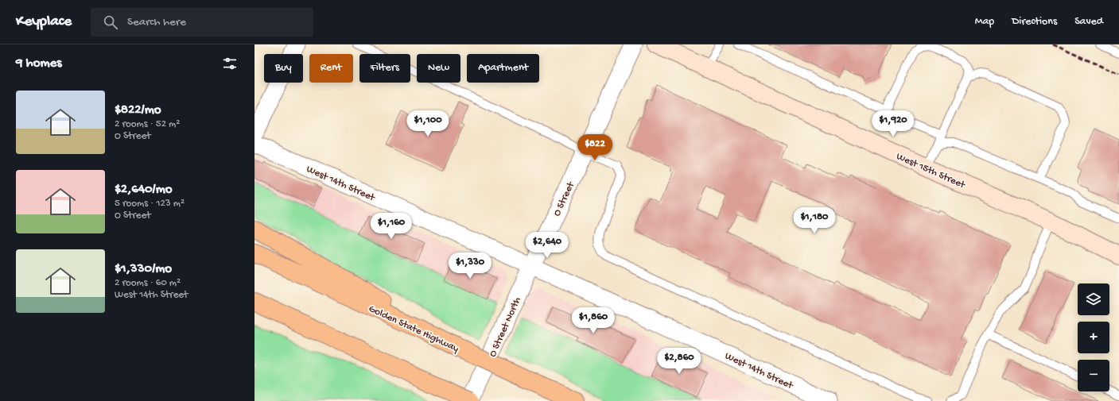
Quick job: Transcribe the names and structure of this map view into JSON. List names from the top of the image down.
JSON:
{
  "streets": {
    "highway": ["Golden State Highway"],
    "street": [
      "West 15th Street",
      "West 14th Street",
      "O Street",
      "O Street North"
    ]
  },
  "crossings": [
    ["West 14th Street", "O Street"],
    ["West 14th Street", "O Street North"],
    ["O Street", "O Street North"]
  ],
  "page": {
    "header": "Keyplace",
    "search": "Search here",
    "nav": ["Map", "Directions", "Saved"],
    "heading": "9 homes",
    "chip": [
      "Buy",
      "Rent",
      "Filters",
      "New",
      "Apartment"
    ],
    "list": [
      {
        "name": "$822/mo",
        "note": "2 rooms · 52 m² · O Street"
      },
      {
        "name": "$2,640/mo",
        "note": "5 rooms · 123 m² · O Street"
      },
      {
        "name": "$1,330/mo",
        "note": "2 rooms · 60 m² · West 14th Street"
      }
    ],
    "price": [
      "$1,100",
      "$1,920",
      "$822",
      "$1,180",
      "$1,160",
      "$2,640",
      "$1,330",
      "$1,860",
      "$2,860"
    ],
    "map_buttons": ["+", "−"]
  }
}
